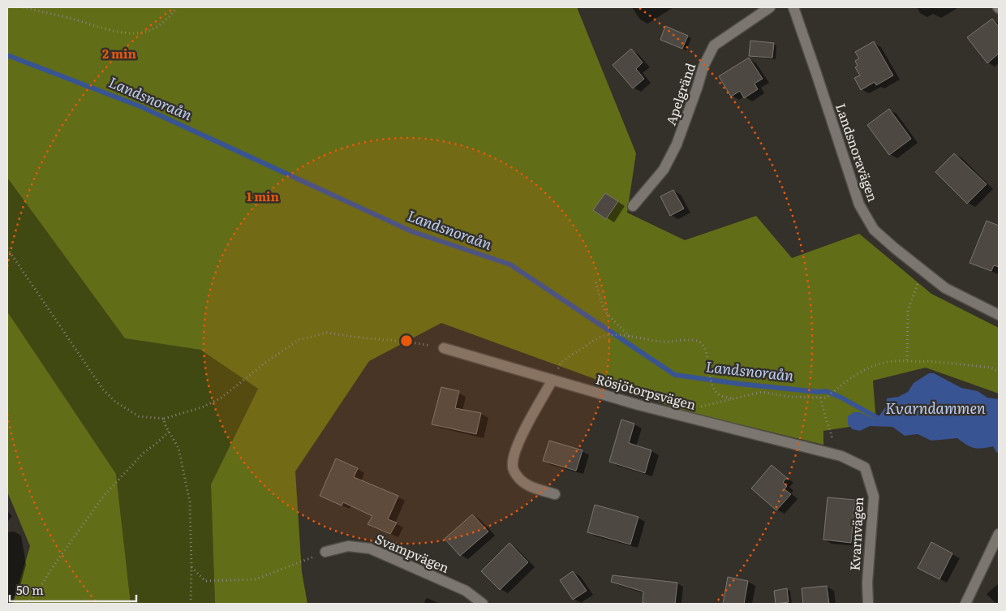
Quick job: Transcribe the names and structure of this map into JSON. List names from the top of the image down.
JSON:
{
  "streets": {
    "street": [
      "Apelgränd",
      "Landsnoravägen",
      "Rösjötorpsvägen",
      "Kvarnvägen",
      "Svampvägen"
    ]
  },
  "crossings": [
    ["Rösjötorpsvägen", "Kvarnvägen"]
  ],
  "water": ["Landsnoraån", "Kvarndammen"],
  "scale_bar": "50 m",
  "rings": ["2 min", "1 min"]
}
